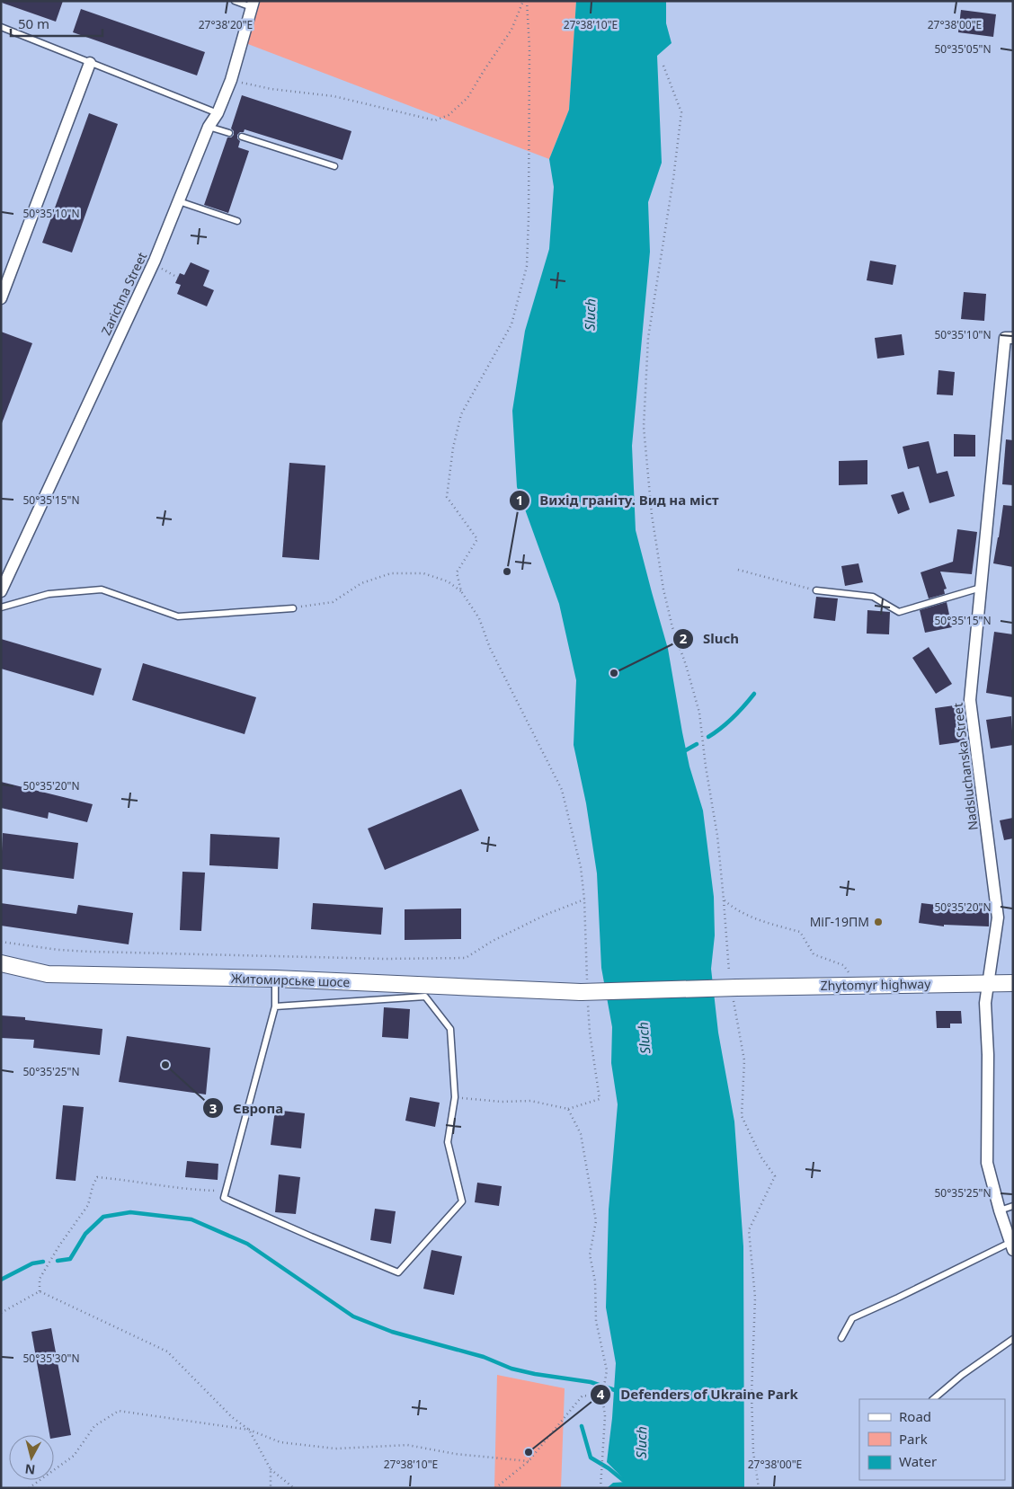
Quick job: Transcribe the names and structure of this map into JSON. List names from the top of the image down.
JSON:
{
  "streets": {
    "main road": ["Житомирське шосе", "Zhytomyr highway"],
    "street": ["Zarichna Street", "Nadsluchanska Street"]
  },
  "crossings": [
    ["Nadsluchanska Street", "Zhytomyr highway"],
    ["Житомирське шосе", "Zhytomyr highway"]
  ],
  "water": ["Sluch"],
  "places": [
    "Вихід граніту. Вид на міст",
    "Sluch",
    "МіГ-19ПМ",
    "Європа",
    "Defenders of Ukraine Park"
  ],
  "legend": ["Road", "Park", "Water"],
  "scale_bar": "50 m",
  "north": "bottom",
  "coordinates": [
    "27°38'20\"E",
    "27°38'10\"E",
    "27°38'00\"E",
    "50°35'05\"N",
    "50°35'10\"N",
    "50°35'15\"N",
    "50°35'20\"N",
    "50°35'25\"N",
    "50°35'30\"N"
  ]
}
